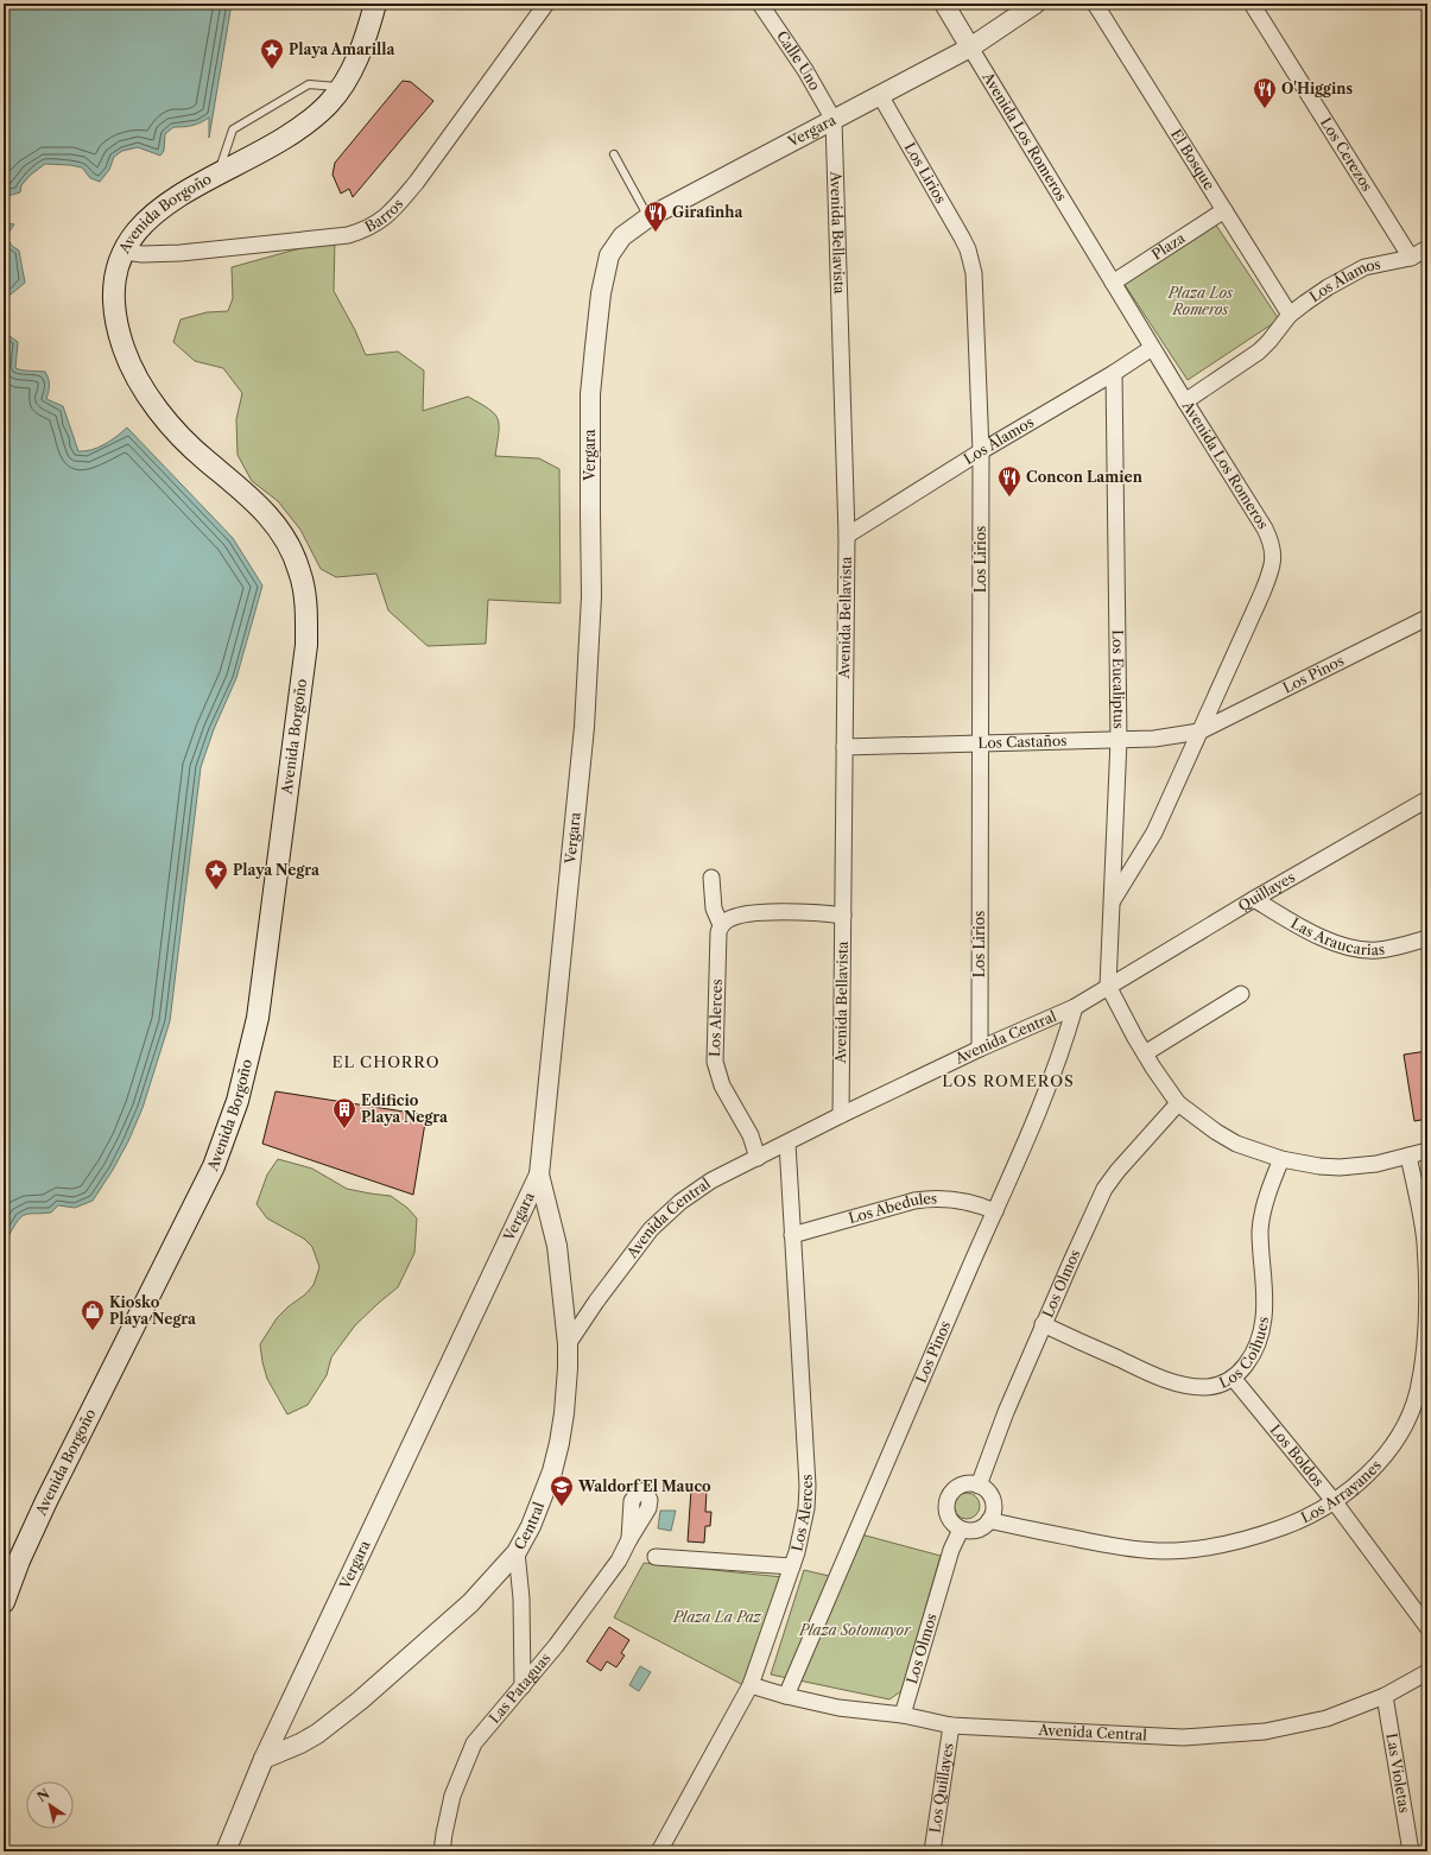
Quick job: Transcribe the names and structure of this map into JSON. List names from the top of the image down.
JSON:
{
  "streets": {
    "main road": ["Avenida Borgoño"],
    "street": [
      "Calle Uno",
      "Vergara",
      "Avenida Los Romeros",
      "Los Cerezos",
      "El Bosque",
      "Los Lirios",
      "Barros",
      "Avenida Bellavista",
      "Plaza",
      "Los Álamos",
      "Los Pinos",
      "Los Eucaliptus",
      "Los Castaños",
      "Quillayes",
      "Las Araucarias",
      "Los Alerces",
      "Avenida Central",
      "Los Abedules",
      "Los Olmos",
      "Los Coihues",
      "Los Boldos",
      "Los Arrayanes",
      "Central",
      "Las Pataguas",
      "Las Violetas",
      "Los Quillayes"
    ]
  },
  "crossings": [
    ["Calle Uno", "Vergara"],
    ["Calle Uno", "Avenida Bellavista"],
    ["Vergara", "Avenida Los Romeros"],
    ["Vergara", "Los Lirios"],
    ["Vergara", "Avenida Bellavista"],
    ["Vergara", "Central"],
    ["Avenida Los Romeros", "Plaza"],
    ["Avenida Los Romeros", "Los Álamos"],
    ["Avenida Los Romeros", "Los Pinos"],
    ["Avenida Los Romeros", "Los Eucaliptus"],
    ["Avenida Los Romeros", "Los Castaños"],
    ["Los Cerezos", "Los Álamos"],
    ["El Bosque", "Plaza"],
    ["El Bosque", "Los Álamos"],
    ["Los Lirios", "Los Álamos"],
    ["Los Lirios", "Los Castaños"],
    ["Los Lirios", "Avenida Central"],
    ["Barros", "Avenida Borgoño"],
    ["Avenida Bellavista", "Los Álamos"],
    ["Avenida Bellavista", "Los Castaños"],
    ["Avenida Bellavista", "Avenida Central"],
    ["Los Álamos", "Los Eucaliptus"],
    ["Los Pinos", "Los Castaños"],
    ["Los Pinos", "Avenida Central"],
    ["Los Pinos", "Los Abedules"],
    ["Los Eucaliptus", "Los Castaños"],
    ["Los Eucaliptus", "Quillayes"],
    ["Los Eucaliptus", "Avenida Central"],
    ["Quillayes", "Las Araucarias"],
    ["Quillayes", "Avenida Central"],
    ["Los Alerces", "Avenida Central"],
    ["Los Alerces", "Los Abedules"],
    ["Avenida Central", "Los Olmos"],
    ["Avenida Central", "Central"],
    ["Avenida Central", "Las Violetas"],
    ["Avenida Central", "Los Quillayes"],
    ["Los Olmos", "Los Coihues"],
    ["Los Olmos", "Los Arrayanes"],
    ["Los Coihues", "Los Boldos"],
    ["Los Boldos", "Los Arrayanes"]
  ],
  "districts": ["EL CHORRO", "LOS ROMEROS"],
  "parks": ["Plaza Los Romeros", "Plaza La Paz", "Plaza Sotomayor"],
  "places": {
    "place": ["Playa Amarilla", "Playa Negra"],
    "restaurant": ["O'Higgins", "Girafinha", "Concon Lamien"],
    "building": ["Edificio Playa Negra"],
    "shop": ["Kiosko Playa Negra"],
    "school or university": ["Waldorf El Mauco"]
  },
  "north": "top left"
}
